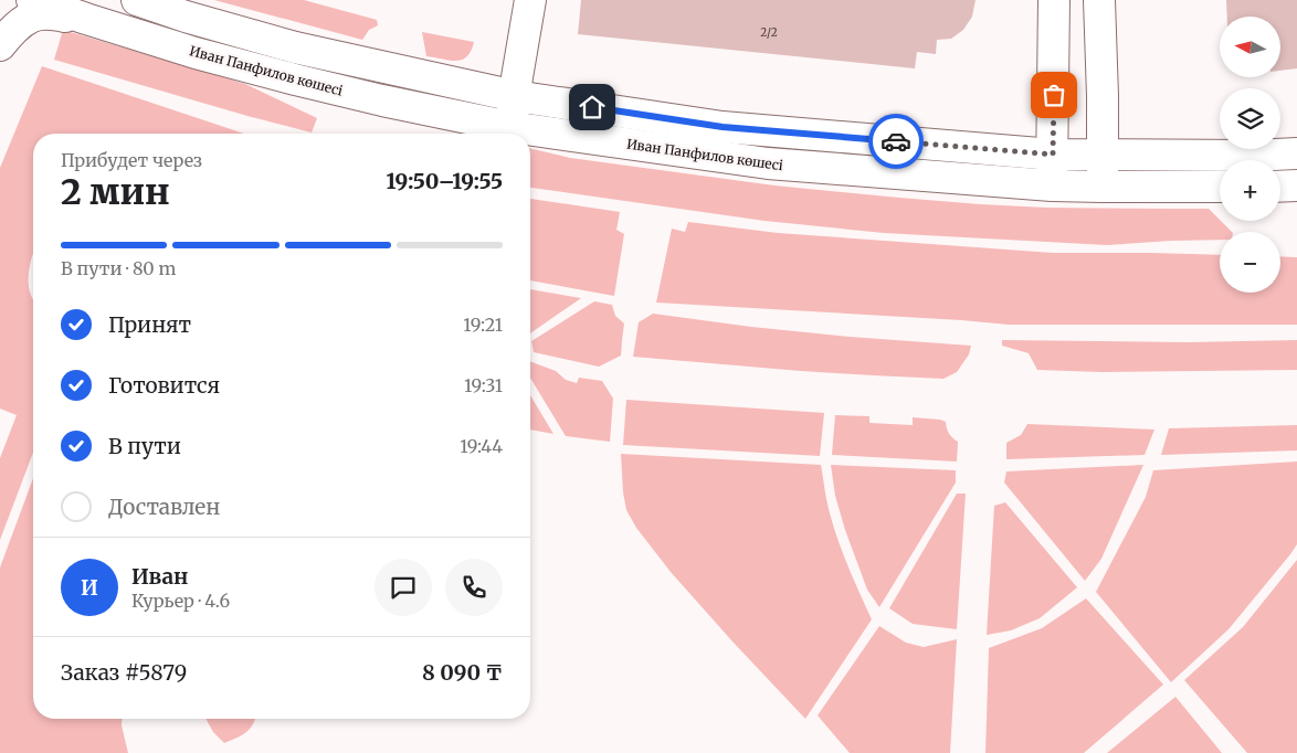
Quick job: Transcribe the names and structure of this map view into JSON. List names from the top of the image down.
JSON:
{
  "streets": {
    "street": ["Иван Панфилов көшесі"]
  },
  "house_numbers": ["2/2"],
  "north": "left",
  "page": {
    "map_buttons": ["+", "−"],
    "heading": ["2 мин", "Прибудет через", "19:50–19:55"],
    "panel": [
      "Иван",
      "Курьер · 4.6",
      "Заказ #5879",
      "8 090 ₸"
    ],
    "bar": "В пути · 80 m",
    "list": [
      ["Принят", "19:21"],
      ["Готовится", "19:31"],
      ["В пути", "19:44"],
      "Доставлен"
    ],
    "round": "И"
  }
}
